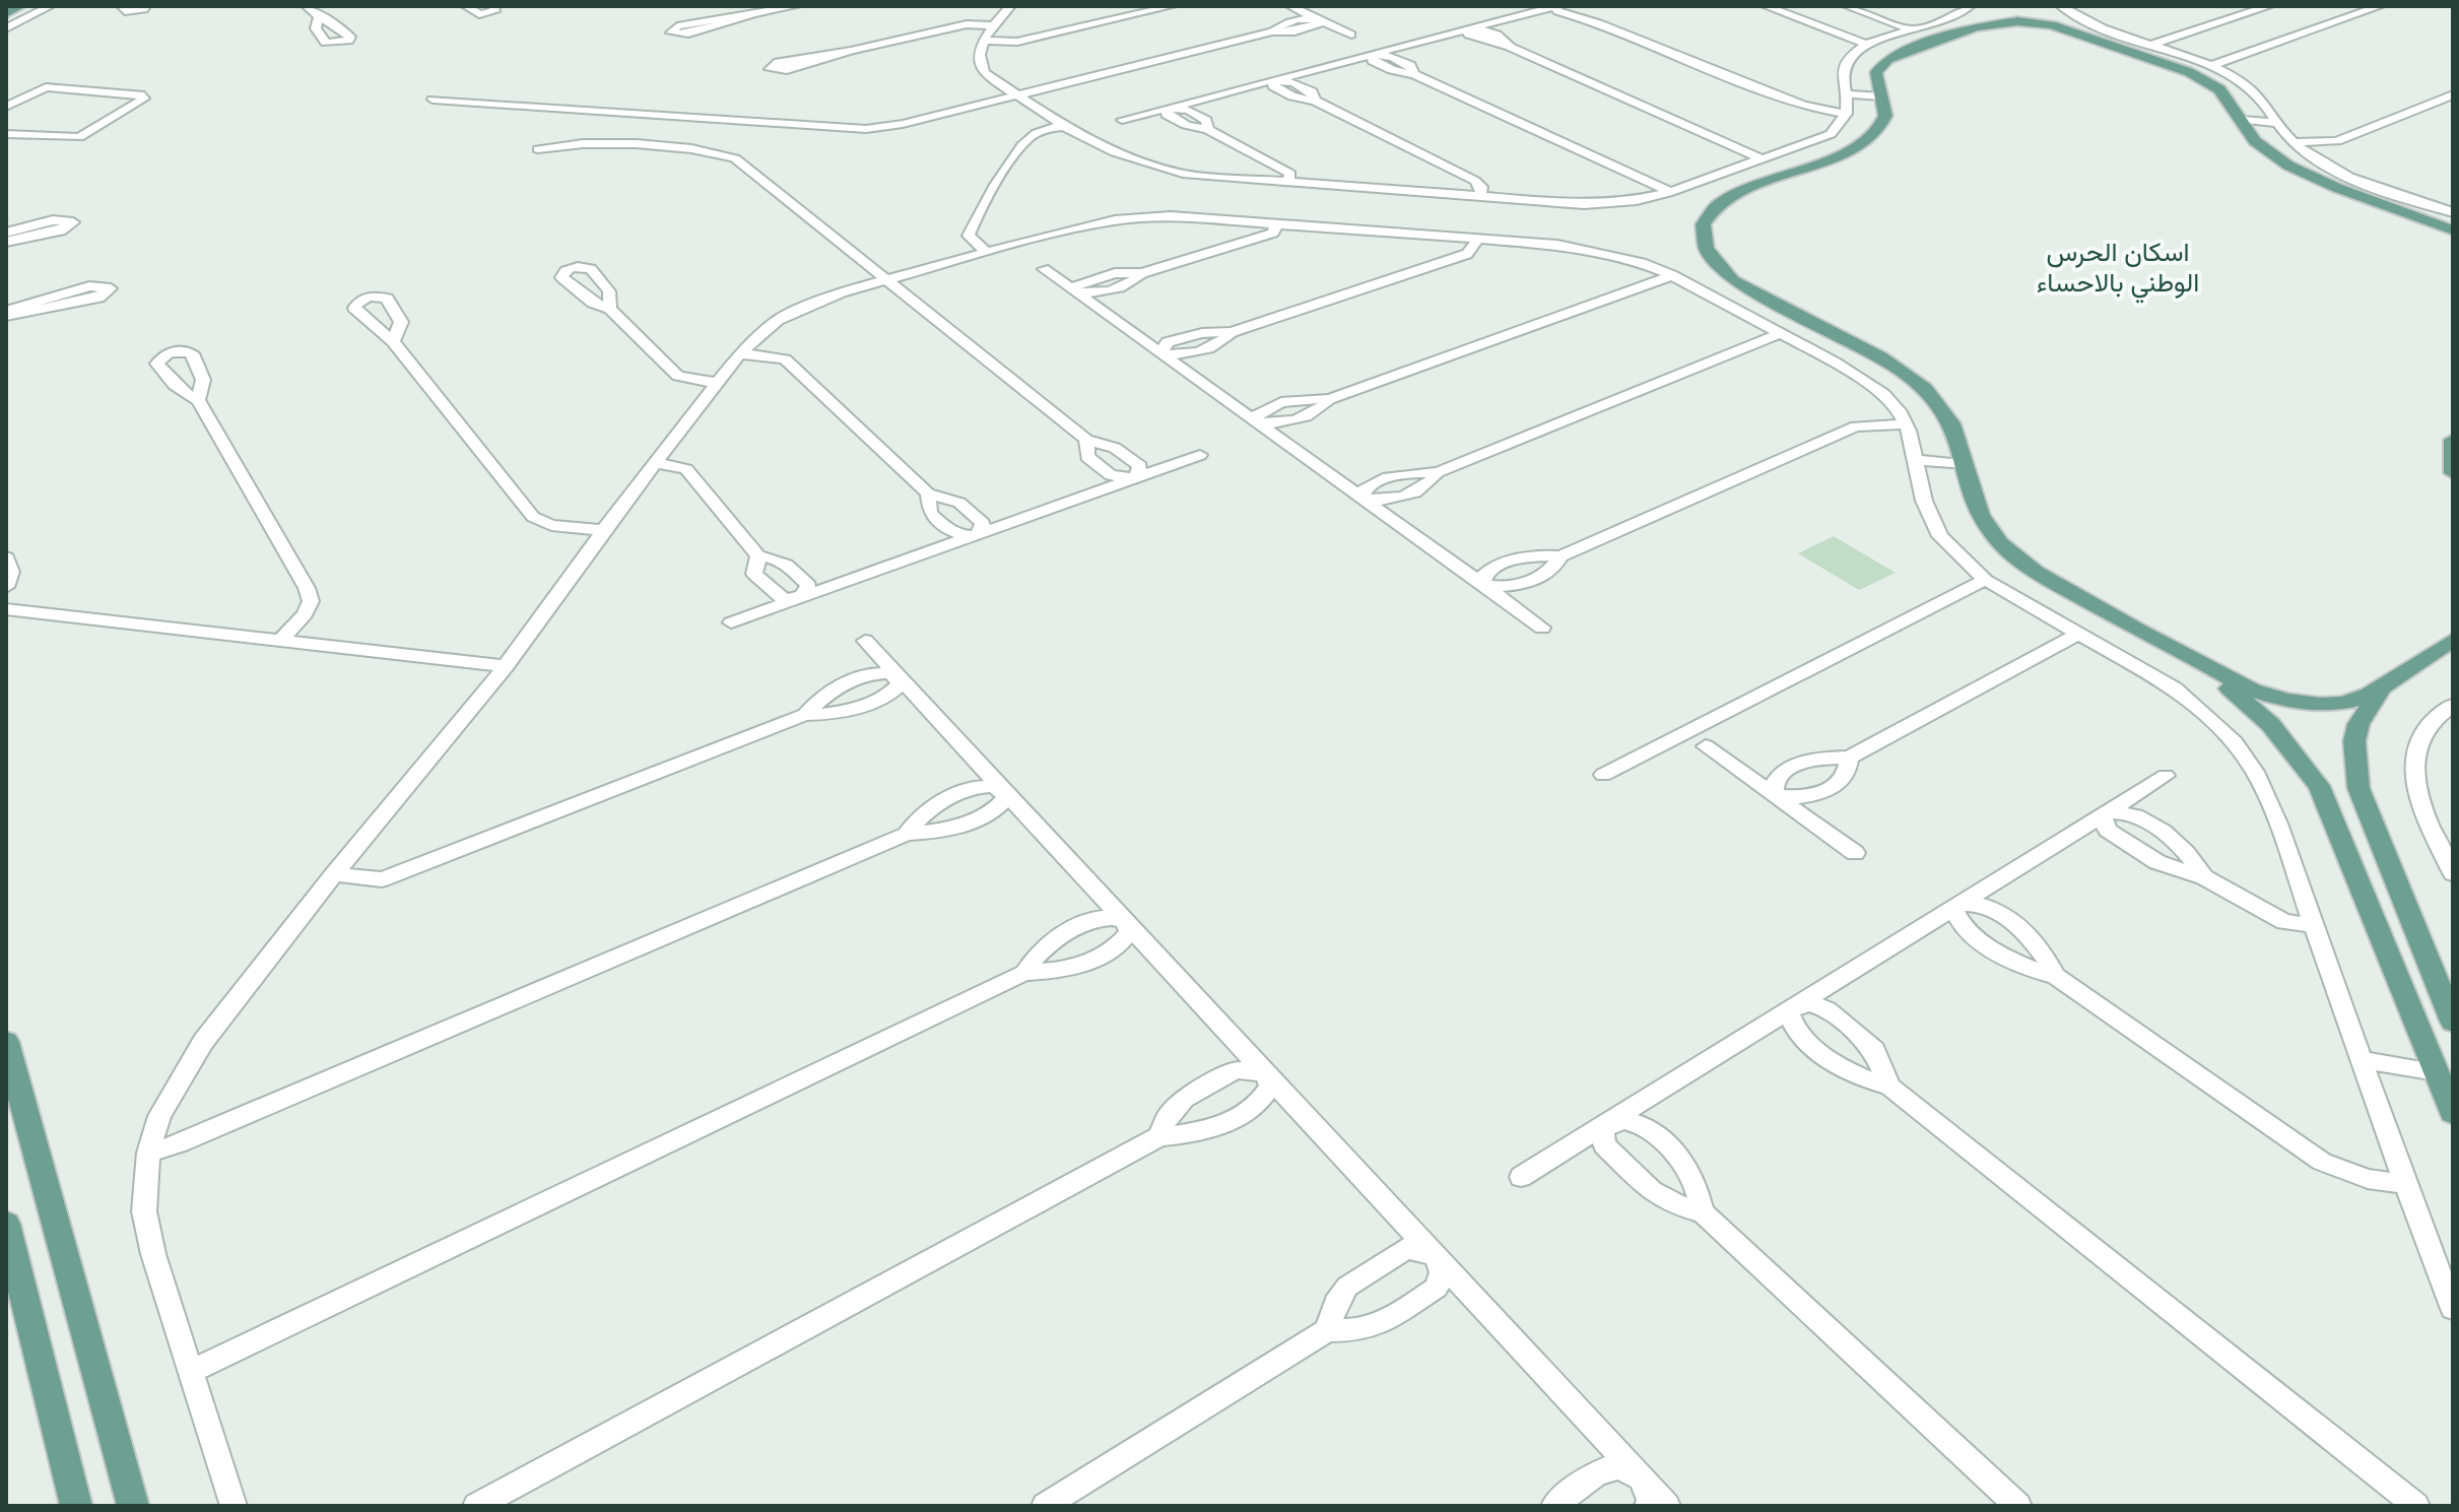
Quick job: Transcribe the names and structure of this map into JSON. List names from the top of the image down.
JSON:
{
  "districts": ["اسكان الحرس الوطني بالاحساء"]
}
